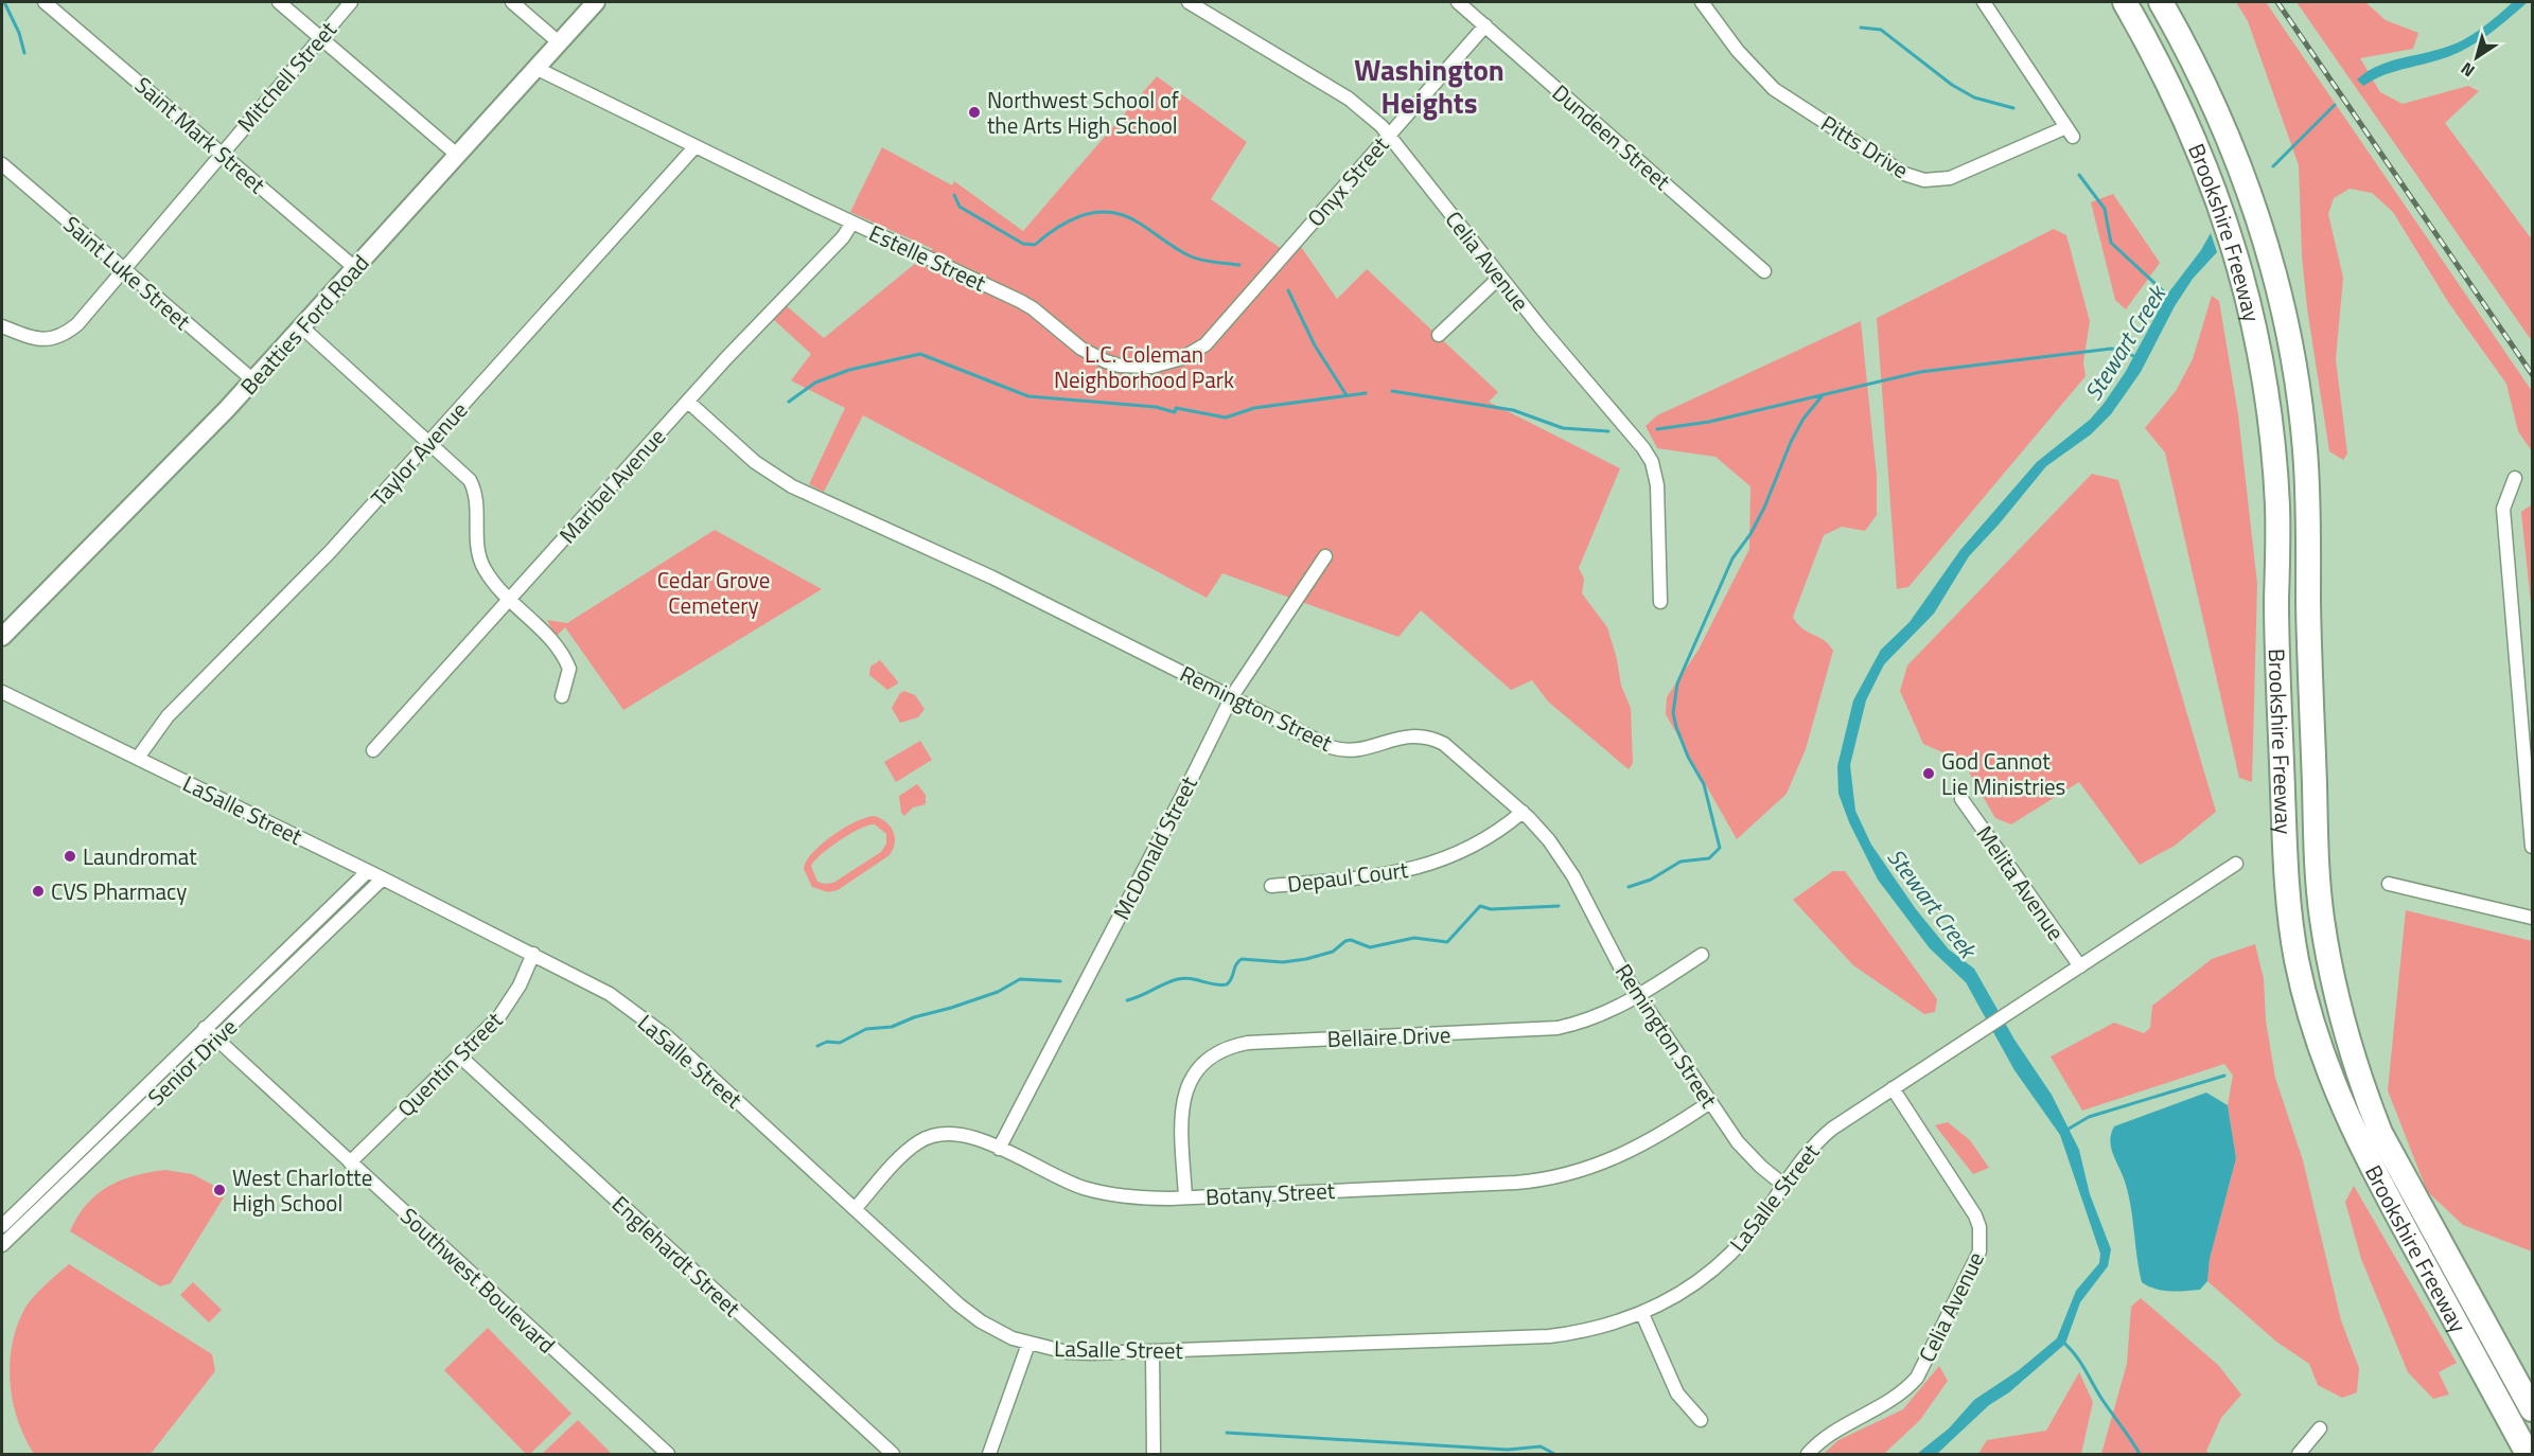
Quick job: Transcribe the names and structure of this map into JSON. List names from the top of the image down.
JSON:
{
  "streets": {
    "highway": ["Brookshire Freeway"],
    "main road": ["Beatties Ford Road"],
    "street": [
      "Mitchell Street",
      "Saint Mark Street",
      "Dundeen Street",
      "Pitts Drive",
      "Onyx Street",
      "Estelle Street",
      "Celia Avenue",
      "Saint Luke Street",
      "Taylor Avenue",
      "Maribel Avenue",
      "Remington Street",
      "LaSalle Street",
      "McDonald Street",
      "Depaul Court",
      "Melita Avenue",
      "Bellaire Drive",
      "Senior Drive",
      "Quentin Street",
      "Botany Street",
      "Englehardt Street",
      "Southwest Boulevard"
    ]
  },
  "crossings": [
    ["Mitchell Street", "Saint Mark Street"],
    ["Mitchell Street", "Saint Luke Street"],
    ["Saint Mark Street", "Beatties Ford Road"],
    ["Dundeen Street", "Onyx Street"],
    ["Onyx Street", "Estelle Street"],
    ["Onyx Street", "Celia Avenue"],
    ["Estelle Street", "Beatties Ford Road"],
    ["Estelle Street", "Taylor Avenue"],
    ["Estelle Street", "Maribel Avenue"],
    ["Celia Avenue", "LaSalle Street"],
    ["Saint Luke Street", "Beatties Ford Road"],
    ["Taylor Avenue", "LaSalle Street"],
    ["Maribel Avenue", "Remington Street"],
    ["Remington Street", "LaSalle Street"],
    ["Remington Street", "McDonald Street"],
    ["Remington Street", "Depaul Court"],
    ["Remington Street", "Bellaire Drive"],
    ["Remington Street", "Botany Street"],
    ["LaSalle Street", "Melita Avenue"],
    ["LaSalle Street", "Senior Drive"],
    ["LaSalle Street", "Quentin Street"],
    ["LaSalle Street", "Botany Street"],
    ["McDonald Street", "Botany Street"],
    ["Bellaire Drive", "Botany Street"],
    ["Senior Drive", "Southwest Boulevard"],
    ["Quentin Street", "Englehardt Street"],
    ["Quentin Street", "Southwest Boulevard"]
  ],
  "districts": ["Washington Heights"],
  "water": ["Stewart Creek"],
  "parks": ["L.C. Coleman Neighborhood Park", "Cedar Grove Cemetery"],
  "places": [
    "Northwest School of the Arts High School",
    "God Cannot Lie Ministries",
    "Laundromat",
    "CVS Pharmacy",
    "West Charlotte High School"
  ],
  "north": "bottom left"
}
